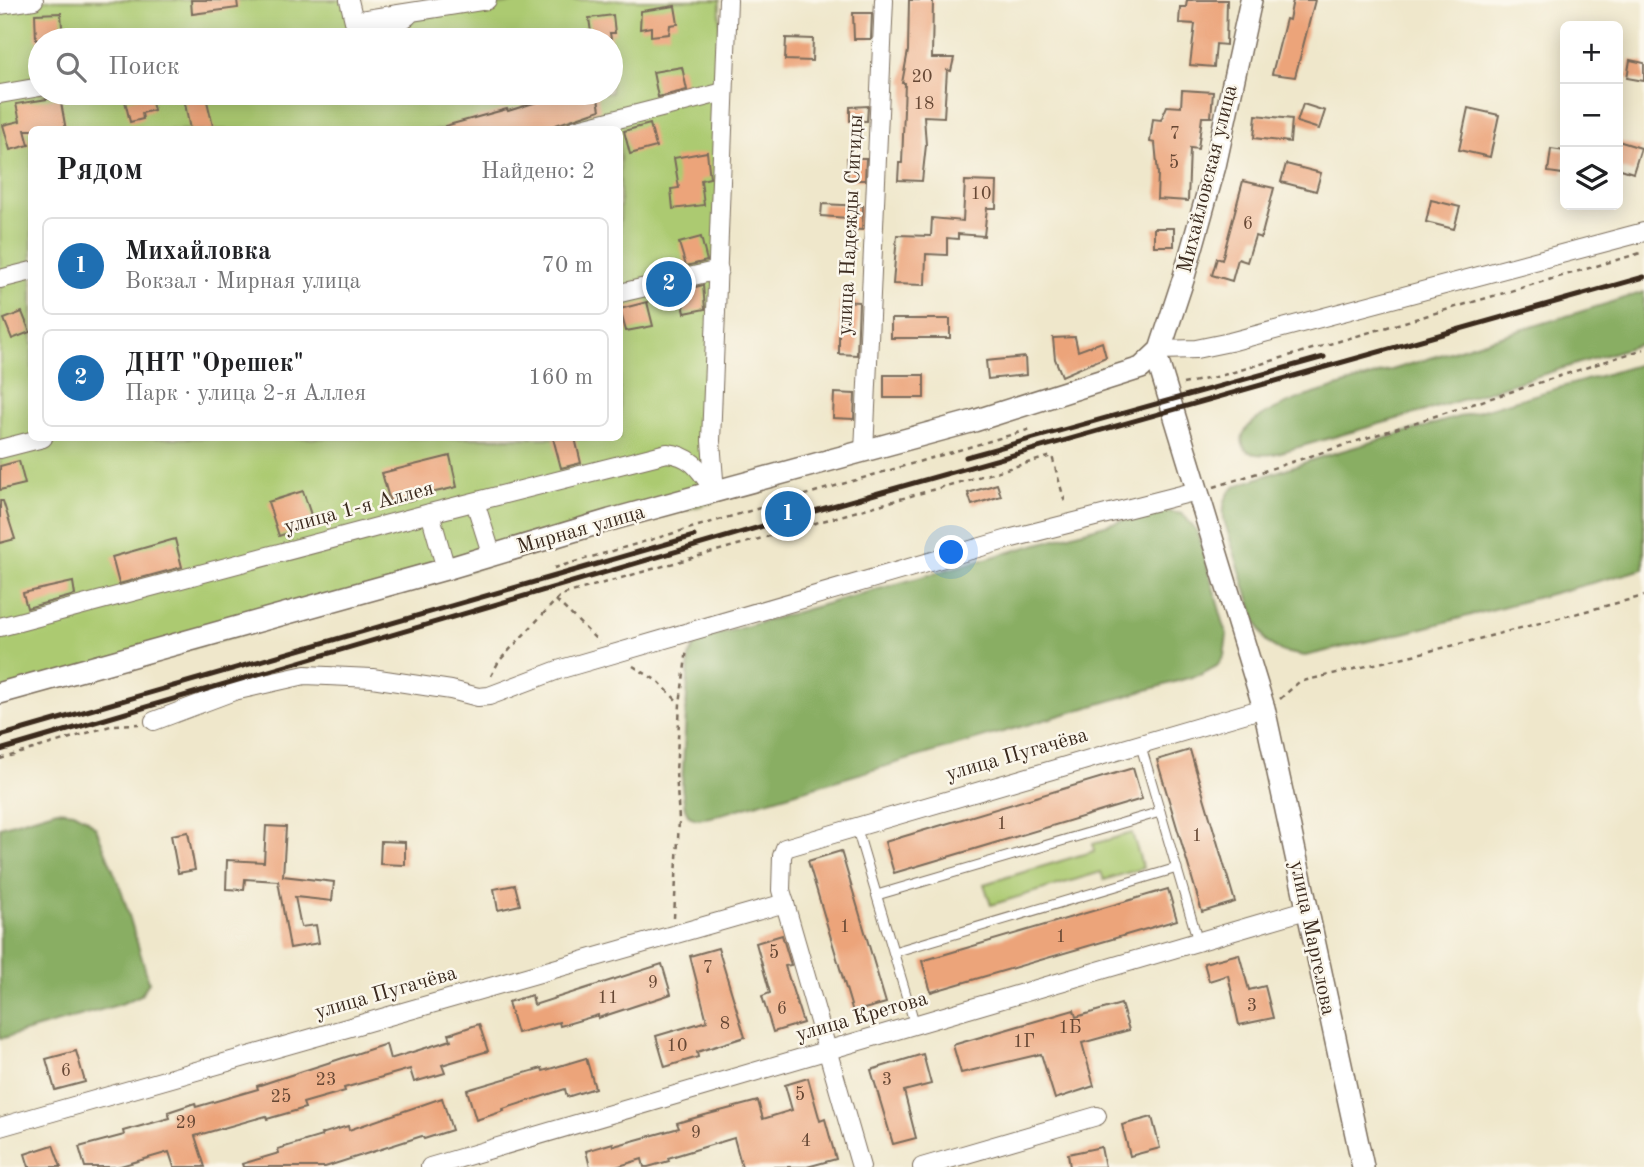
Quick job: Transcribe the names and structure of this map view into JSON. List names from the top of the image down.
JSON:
{
  "streets": {
    "street": [
      "Михайловская улица",
      "улица Надежды Сигиды",
      "улица 1-я Аллея",
      "Мирная улица",
      "улица Пугачёва",
      "улица Маргелова",
      "улица Кретова"
    ]
  },
  "crossings": [
    ["Михайловская улица", "Мирная улица"],
    ["Михайловская улица", "улица Маргелова"],
    ["улица Надежды Сигиды", "Мирная улица"],
    ["улица 1-я Аллея", "Мирная улица"],
    ["Мирная улица", "улица Маргелова"],
    ["улица Пугачёва", "улица Маргелова"],
    ["улица Маргелова", "улица Кретова"]
  ],
  "house_numbers": [
    "20",
    "18",
    "7",
    "5",
    "10",
    "6",
    "1",
    "1",
    "1",
    "1",
    "5",
    "7",
    "9",
    "11",
    "3",
    "6",
    "8",
    "1Б",
    "1Г",
    "10",
    "6",
    "23",
    "3",
    "5",
    "25",
    "29",
    "9",
    "4"
  ],
  "page": {
    "map_buttons": ["+", "−"],
    "search": "Поиск",
    "heading": ["Рядом", "Найдено: 2"],
    "list": [
      {
        "mark": "1",
        "name": "Михайловка",
        "note": "Вокзал · Мирная улица",
        "value": "70 m"
      },
      {
        "mark": "2",
        "name": "ДНТ \"Орешек\"",
        "note": "Парк · улица 2-я Аллея",
        "value": "160 m"
      }
    ],
    "pins": ["2", "1"]
  }
}
